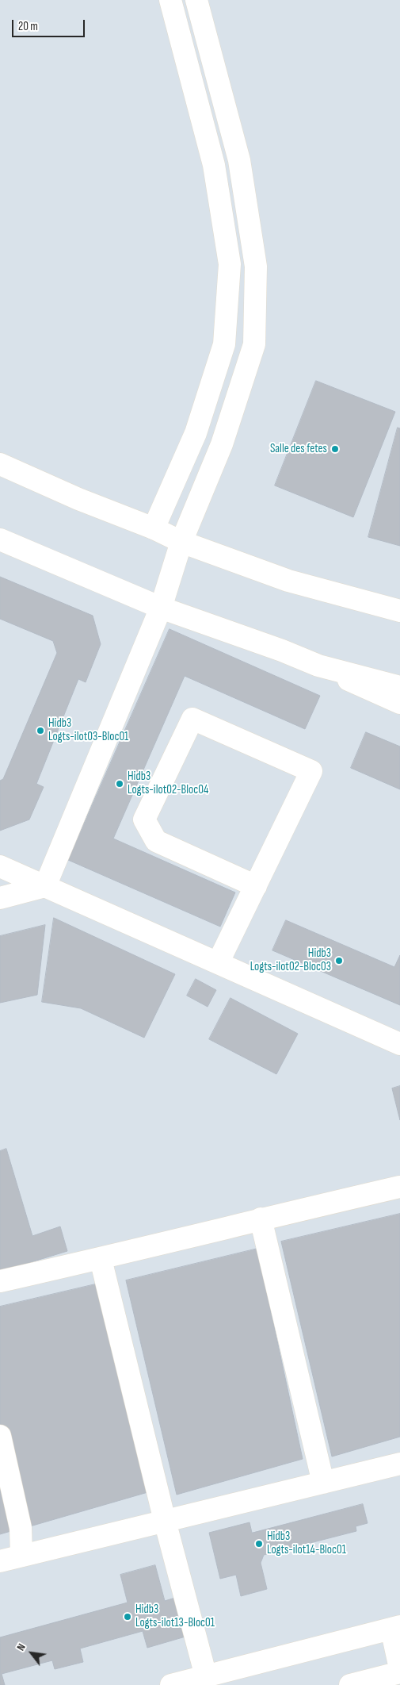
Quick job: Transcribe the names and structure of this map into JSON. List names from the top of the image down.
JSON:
{
  "places": [
    "Salle des fetes",
    "Hidb3 Logts-ilot03-Bloc01",
    "Hidb3 Logts-ilot02-Bloc04",
    "Hidb3 Logts-ilot02-Bloc03",
    "Hidb3 Logts-ilot14-Bloc01",
    "Hidb3 Logts-ilot13-Bloc01"
  ],
  "scale_bar": "20 m",
  "north": "top left"
}
